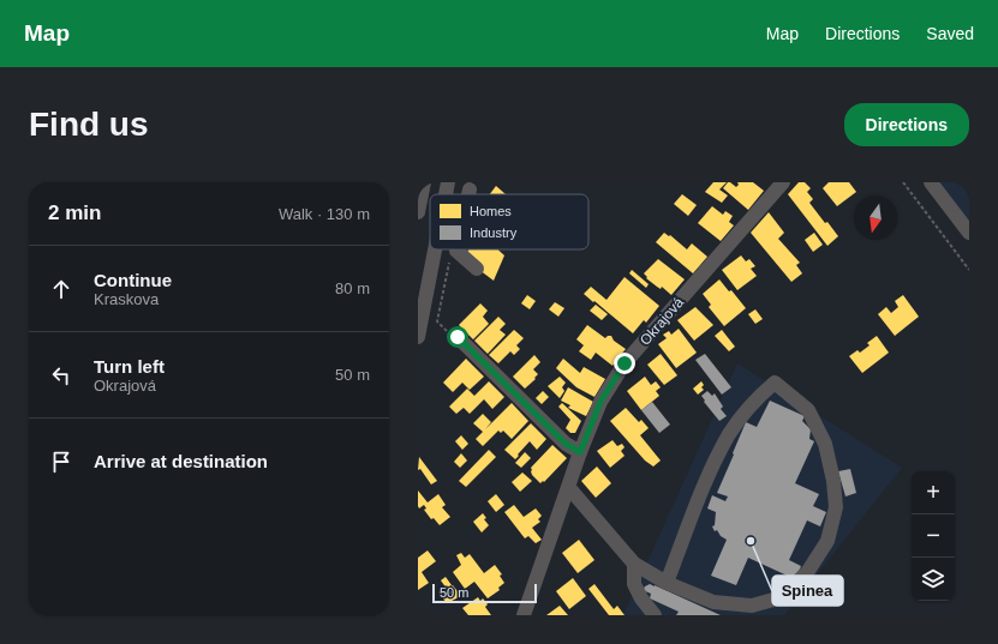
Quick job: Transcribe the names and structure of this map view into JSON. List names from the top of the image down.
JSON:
{
  "streets": {
    "street": ["Okrajová"]
  },
  "places": ["Spinea"],
  "legend": ["Homes", "Industry"],
  "scale_bar": "50 m",
  "north": "bottom",
  "page": {
    "header": "Map",
    "nav": ["Map", "Directions", "Saved"],
    "buttons": "Directions",
    "title": "Find us",
    "heading": ["2 min", "Walk · 130 m"],
    "list": [
      ["Continue", "Kraskova", "80 m"],
      ["Turn left", "Okrajová", "50 m"],
      "Arrive at destination"
    ],
    "map_buttons": ["+", "−"],
    "scale": "50 m"
  }
}
